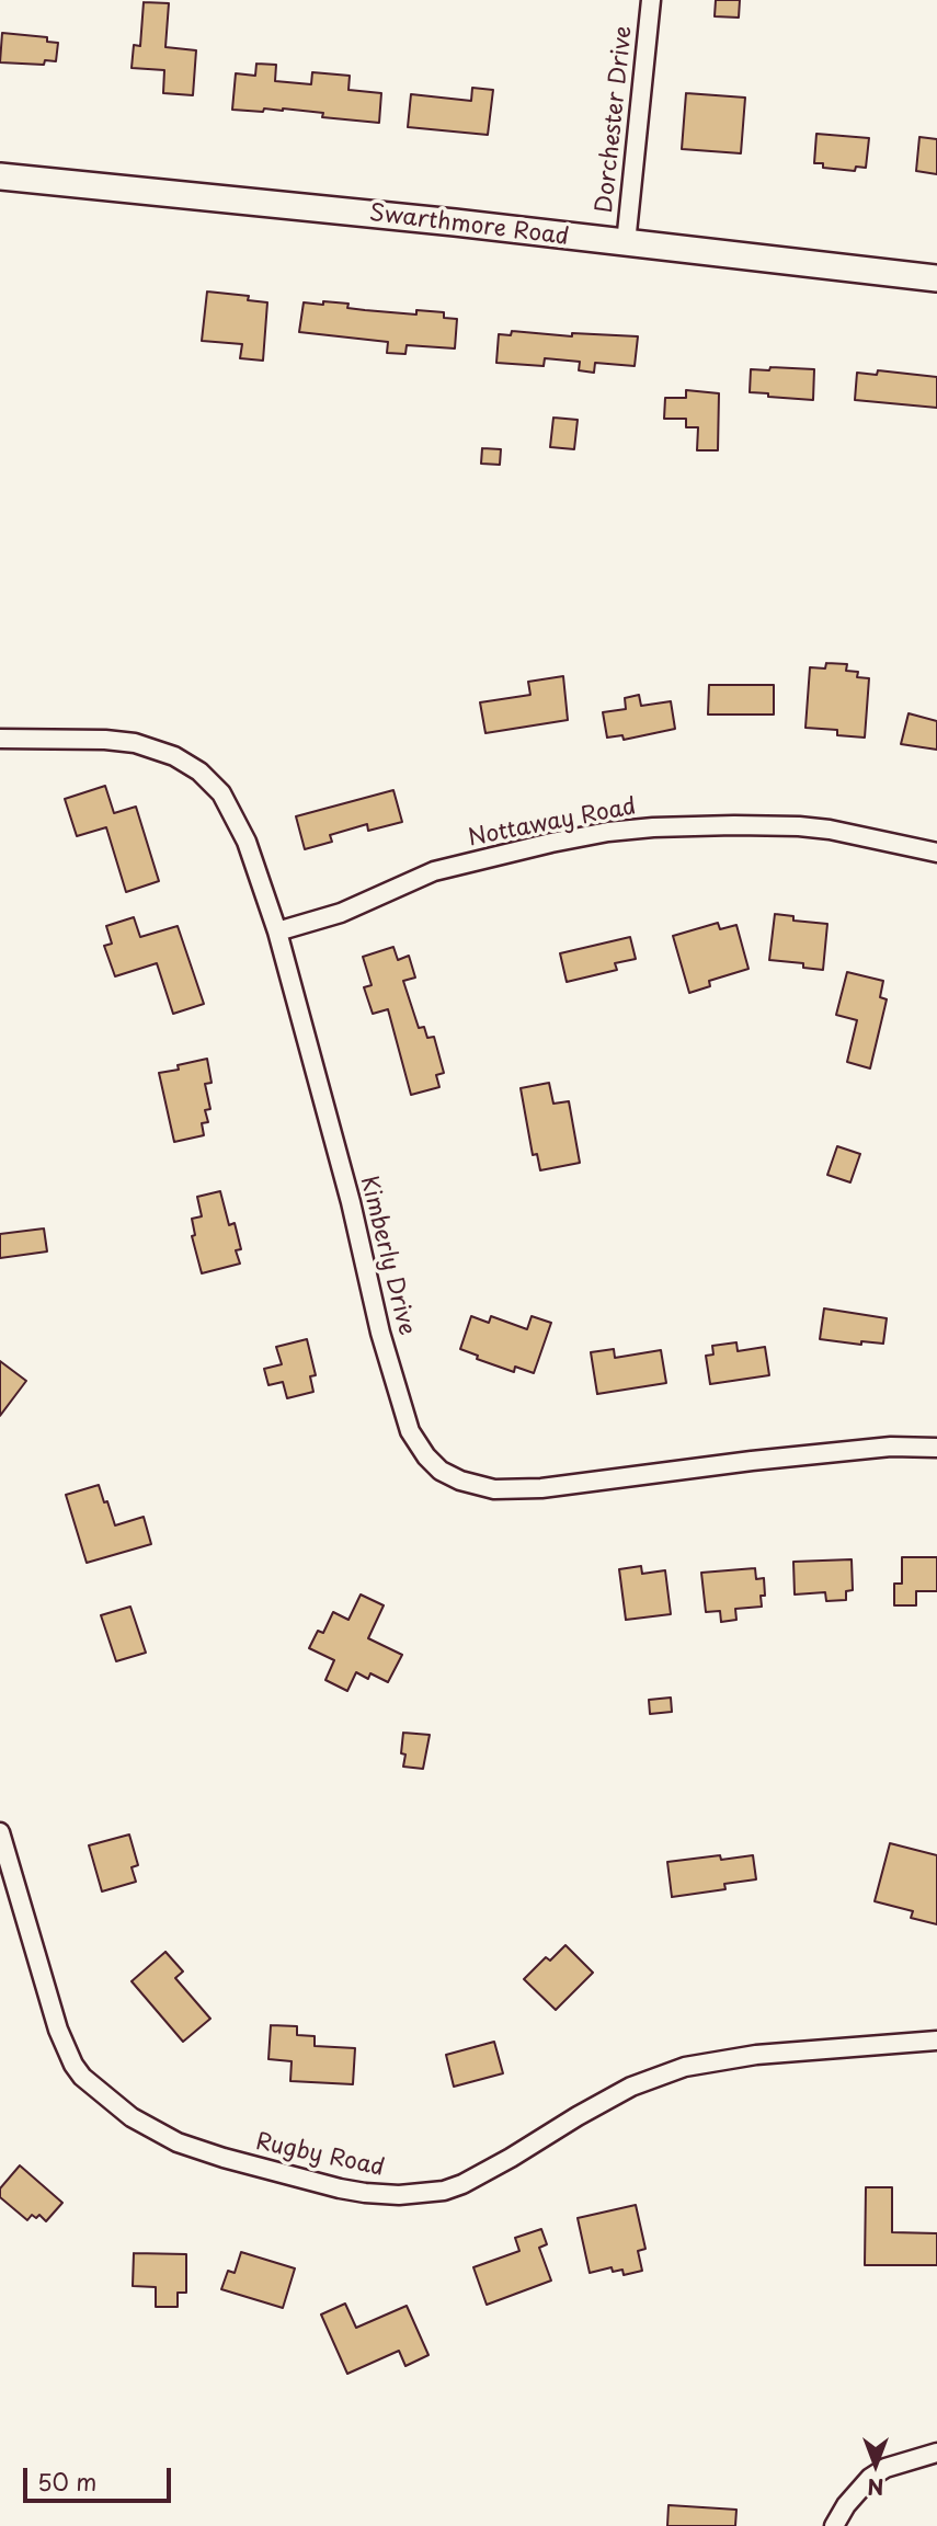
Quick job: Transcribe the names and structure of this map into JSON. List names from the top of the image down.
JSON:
{
  "streets": {
    "street": [
      "Dorchester Drive",
      "Swarthmore Road",
      "Nottaway Road",
      "Kimberly Drive",
      "Rugby Road"
    ]
  },
  "crossings": [
    ["Dorchester Drive", "Swarthmore Road"],
    ["Nottaway Road", "Kimberly Drive"]
  ],
  "scale_bar": "50 m",
  "north": "bottom"
}
